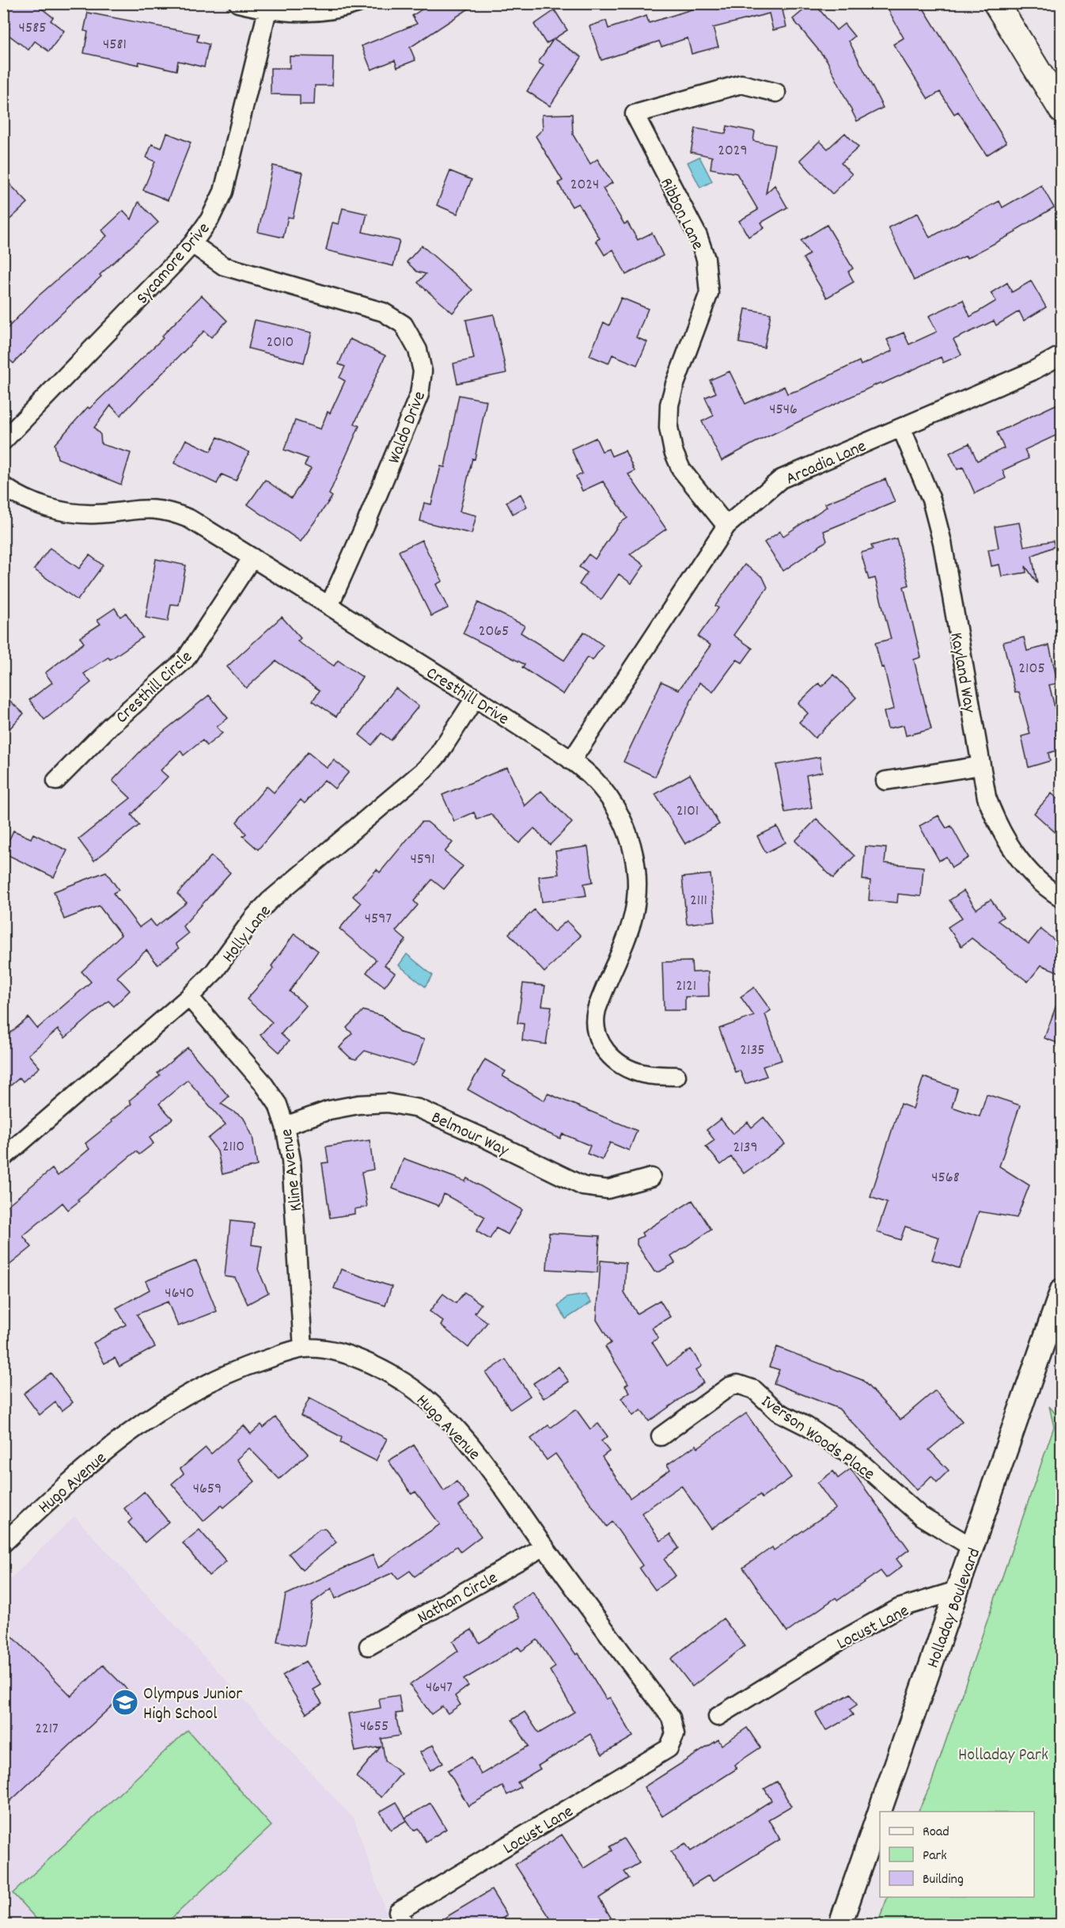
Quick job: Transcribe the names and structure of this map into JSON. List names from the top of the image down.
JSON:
{
  "streets": {
    "street": [
      "Ribbon Lane",
      "Sycamore Drive",
      "Waldo Drive",
      "Arcadia Lane",
      "Kayland Way",
      "Cresthill Circle",
      "Cresthill Drive",
      "Holly Lane",
      "Belmour Way",
      "Kline Avenue",
      "Hugo Avenue",
      "Iverson Woods Place",
      "Nathan Circle",
      "Holladay Boulevard",
      "Locust Lane"
    ]
  },
  "crossings": [
    ["Ribbon Lane", "Arcadia Lane"],
    ["Sycamore Drive", "Waldo Drive"],
    ["Waldo Drive", "Cresthill Drive"],
    ["Arcadia Lane", "Kayland Way"],
    ["Arcadia Lane", "Cresthill Drive"],
    ["Cresthill Circle", "Cresthill Drive"],
    ["Cresthill Drive", "Holly Lane"],
    ["Holly Lane", "Kline Avenue"],
    ["Belmour Way", "Kline Avenue"],
    ["Kline Avenue", "Hugo Avenue"],
    ["Hugo Avenue", "Nathan Circle"],
    ["Hugo Avenue", "Locust Lane"],
    ["Iverson Woods Place", "Holladay Boulevard"],
    ["Holladay Boulevard", "Locust Lane"]
  ],
  "parks": ["Holladay Park"],
  "places": {
    "school or university": ["Olympus Junior High School"]
  },
  "house_numbers": [
    "4585",
    "4581",
    "2029",
    "2024",
    "2010",
    "4546",
    "2065",
    "2105",
    "2101",
    "4591",
    "2111",
    "4597",
    "2121",
    "2135",
    "2110",
    "2139",
    "4568",
    "4640",
    "4659",
    "4647",
    "4655",
    "2217"
  ],
  "legend": ["Road", "Park", "Building"]
}
